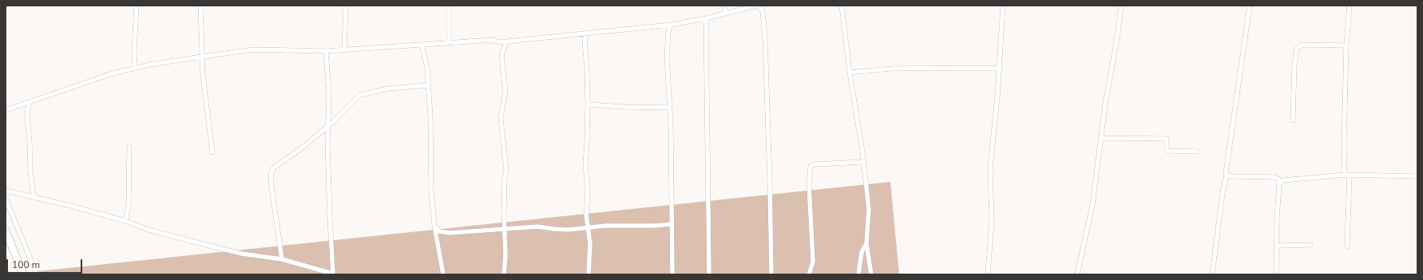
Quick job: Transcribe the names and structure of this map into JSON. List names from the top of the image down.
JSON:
{
  "scale_bar": "100 m"
}
